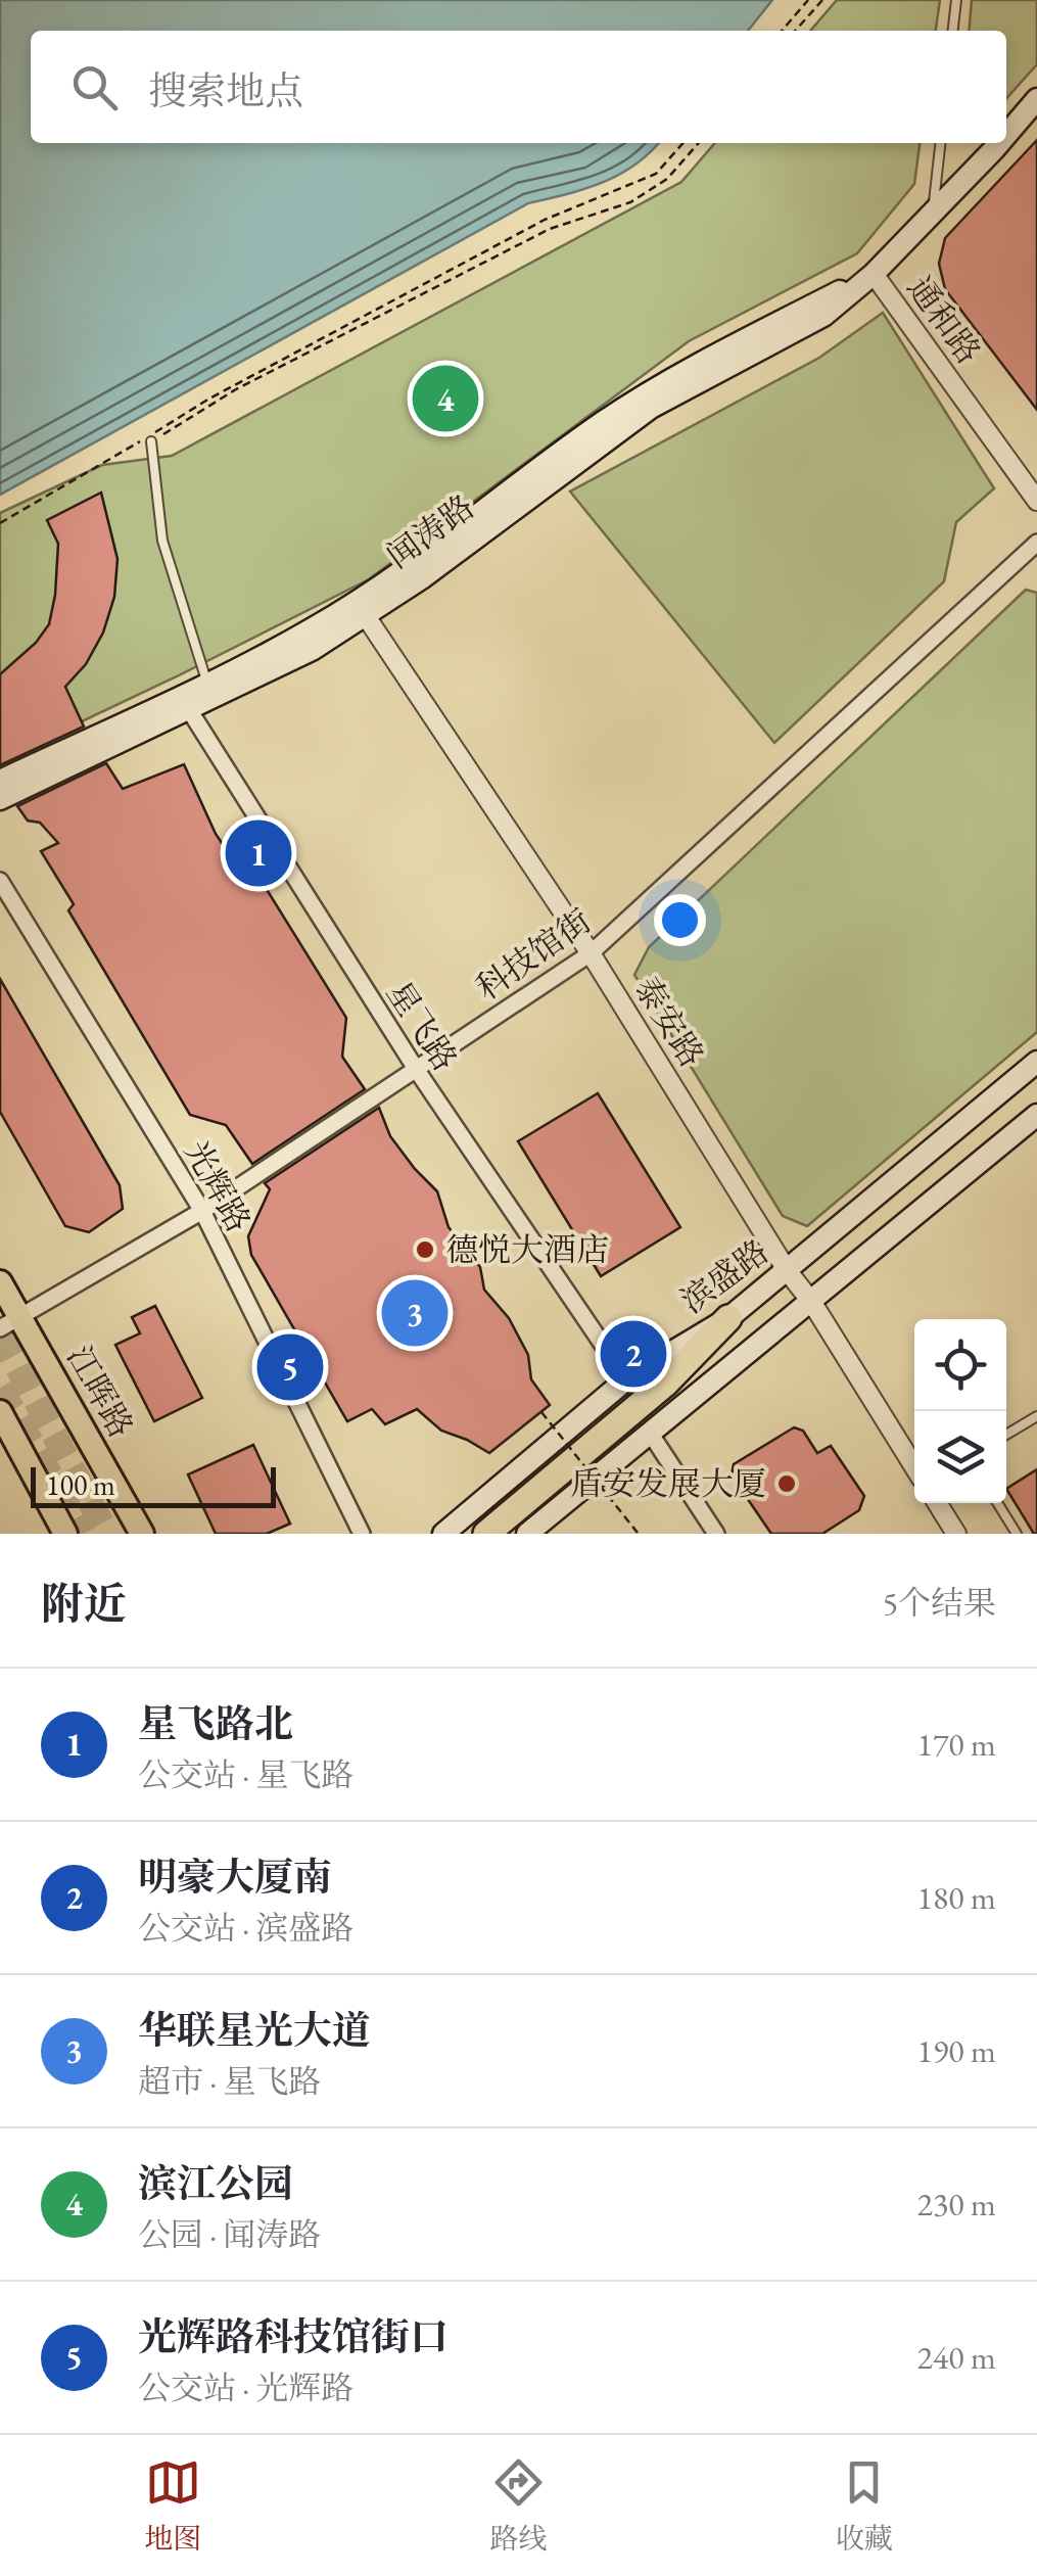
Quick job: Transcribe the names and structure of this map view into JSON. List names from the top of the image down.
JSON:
{
  "streets": {
    "main road": ["闻涛路", "滨盛路", "江晖路"],
    "street": [
      "通和路",
      "科技馆街",
      "泰安路",
      "星飞路",
      "光辉路"
    ]
  },
  "crossings": [
    ["通和路", "闻涛路"],
    ["闻涛路", "泰安路"],
    ["闻涛路", "星飞路"],
    ["科技馆街", "泰安路"],
    ["科技馆街", "星飞路"],
    ["科技馆街", "光辉路"],
    ["科技馆街", "江晖路"],
    ["泰安路", "滨盛路"],
    ["星飞路", "滨盛路"]
  ],
  "places": ["德悦大酒店", "盾安发展大厦"],
  "scale_bar": "100 m",
  "page": {
    "search": "搜索地点",
    "pins": [
      "4",
      "1",
      "3",
      "2",
      "5"
    ],
    "scale": "100 m",
    "heading": ["附近", "5个结果"],
    "list": [
      {
        "mark": "1",
        "name": "星飞路北",
        "note": "公交站 · 星飞路",
        "value": "170 m"
      },
      {
        "mark": "2",
        "name": "明豪大厦南",
        "note": "公交站 · 滨盛路",
        "value": "180 m"
      },
      {
        "mark": "3",
        "name": "华联星光大道",
        "note": "超市 · 星飞路",
        "value": "190 m"
      },
      {
        "mark": "4",
        "name": "滨江公园",
        "note": "公园 · 闻涛路",
        "value": "230 m"
      },
      {
        "mark": "5",
        "name": "光辉路科技馆街口",
        "note": "公交站 · 光辉路",
        "value": "240 m"
      }
    ],
    "nav": ["地图", "路线", "收藏"]
  }
}
